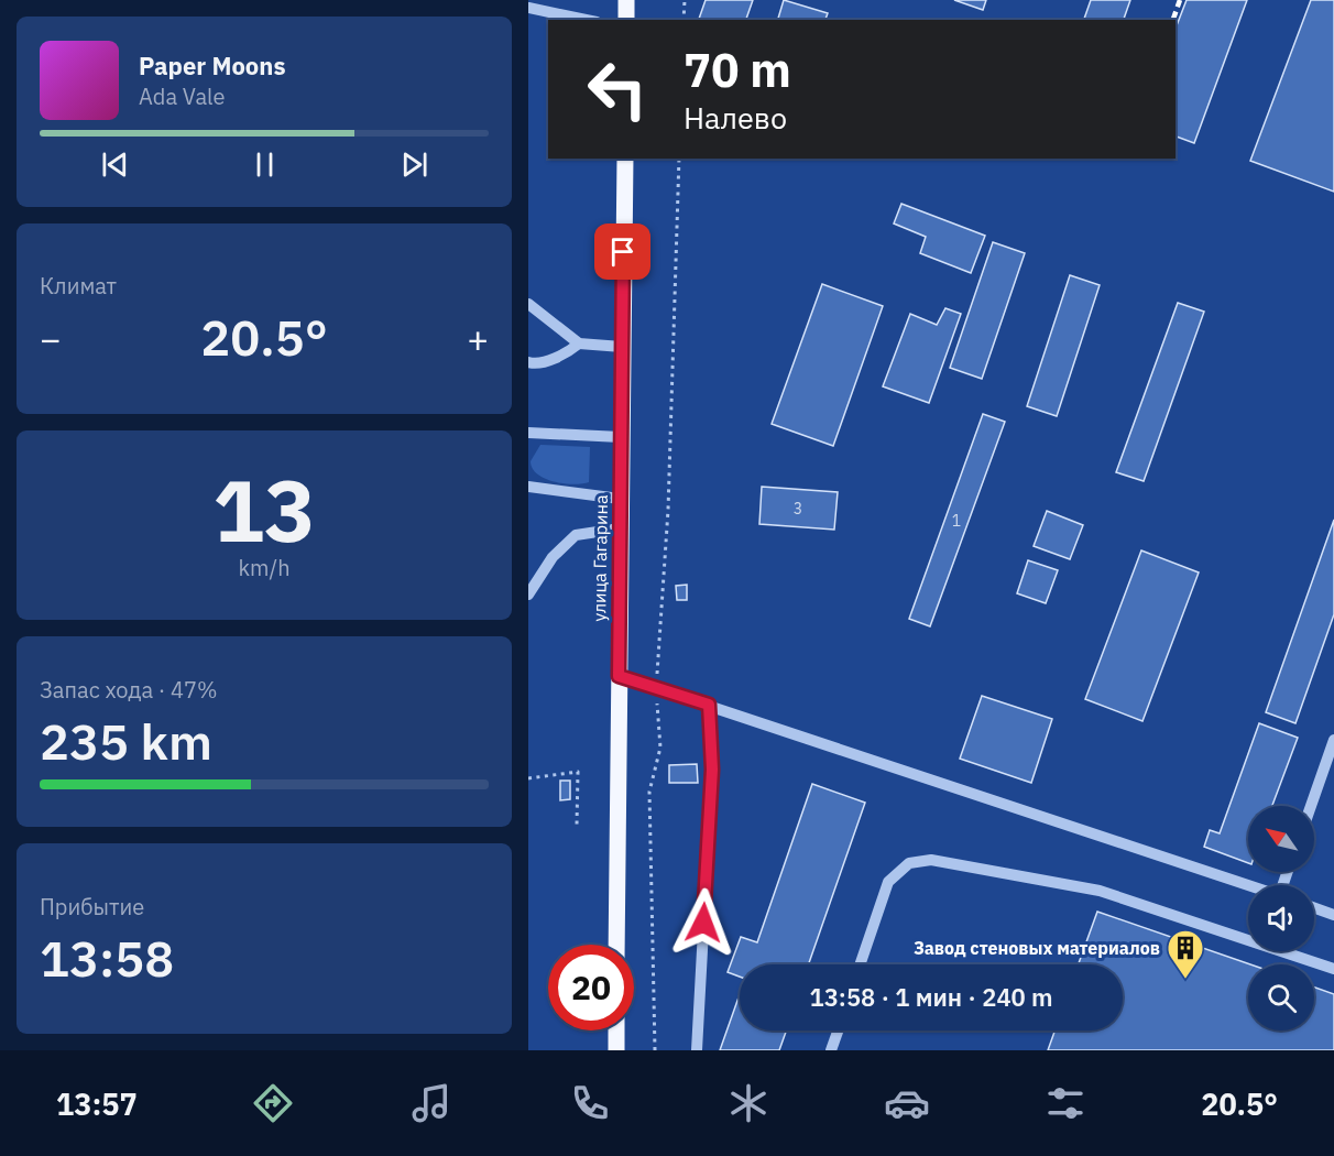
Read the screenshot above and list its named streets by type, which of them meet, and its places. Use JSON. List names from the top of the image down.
{
  "streets": {
    "main road": ["улица Гагарина"]
  },
  "places": {
    "building": ["Завод стеновых материалов"]
  },
  "house_numbers": ["3", "1"],
  "north": "top left",
  "page": {
    "turn": ["70 m", "Налево"],
    "song": ["Paper Moons", "Ada Vale"],
    "tile": [
      "Климат",
      ["13", "km/h"],
      ["Запас хода · 47%", "235 km"],
      ["Прибытие", "13:58"]
    ],
    "heat": ["−", "20.5°", "+"],
    "limit": "20",
    "trip": "13:58 · 1 мин · 240 m",
    "tabs": ["13:57", "20.5°"]
  }
}
